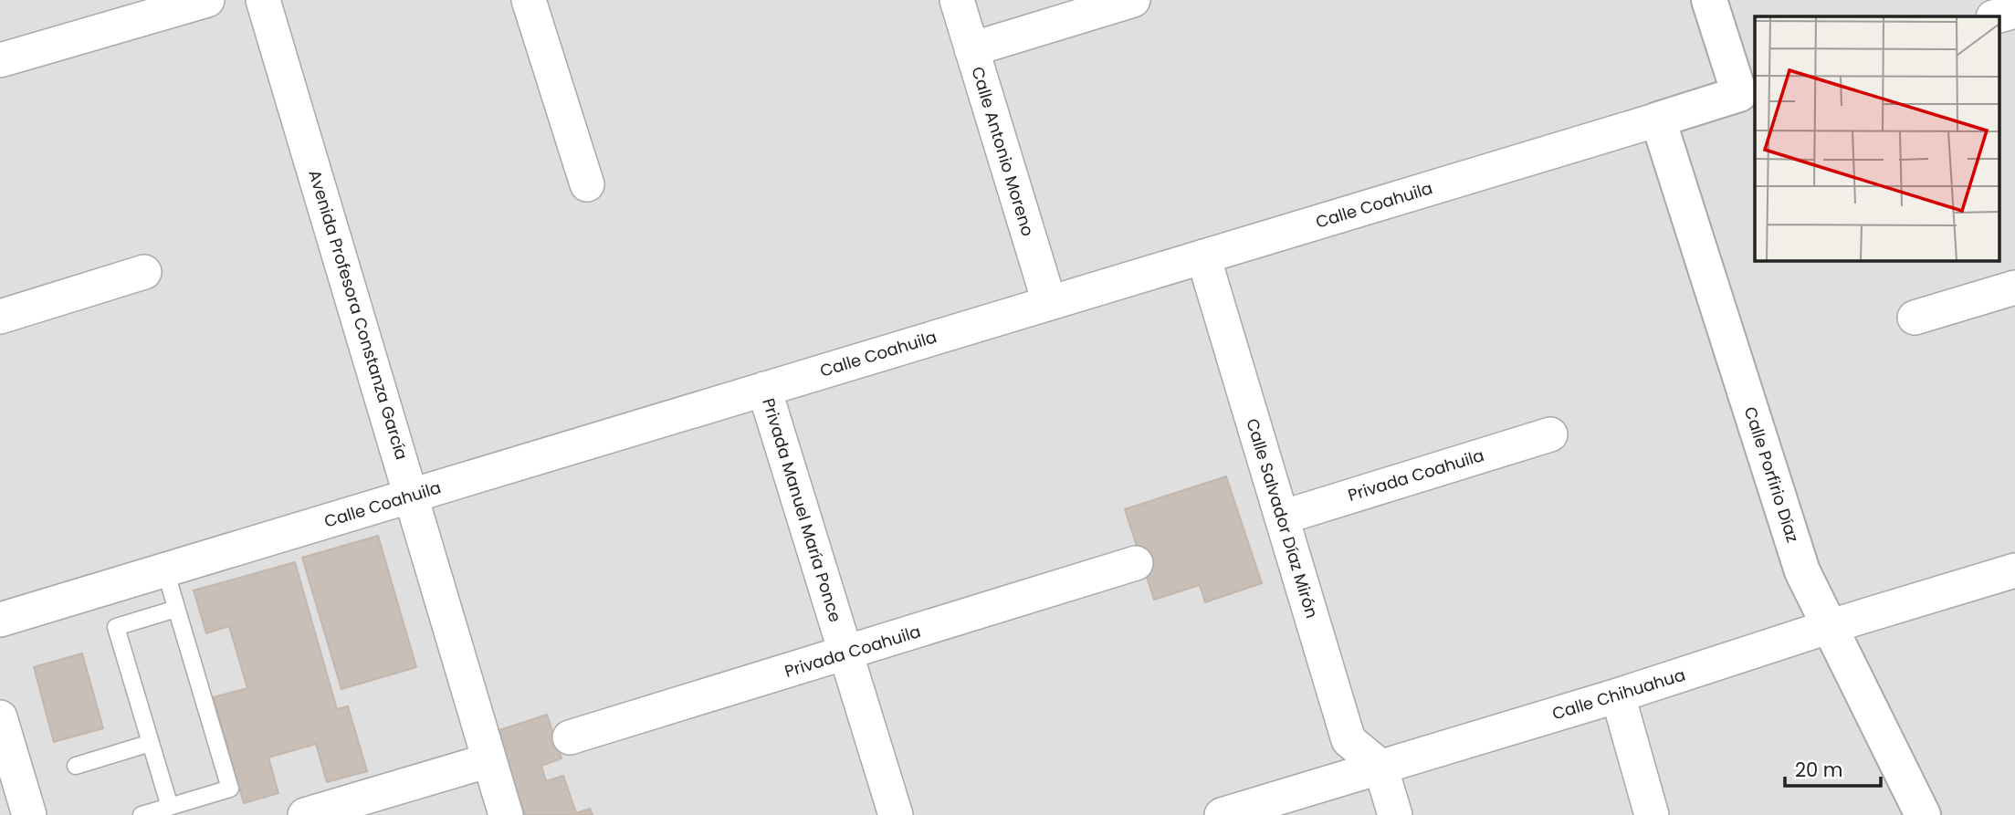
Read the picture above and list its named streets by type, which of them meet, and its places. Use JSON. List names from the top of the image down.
{
  "streets": {
    "street": [
      "Calle Antonio Moreno",
      "Calle Coahuila",
      "Avenida Profesora Constanza García",
      "Calle Porfirio Díaz",
      "Privada Coahuila",
      "Privada Manuel María Ponce",
      "Calle Salvador Díaz Mirón",
      "Calle Chihuahua"
    ]
  },
  "crossings": [
    ["Calle Antonio Moreno", "Calle Coahuila"],
    ["Calle Coahuila", "Avenida Profesora Constanza García"],
    ["Calle Coahuila", "Calle Porfirio Díaz"],
    ["Calle Coahuila", "Privada Manuel María Ponce"],
    ["Calle Coahuila", "Calle Salvador Díaz Mirón"],
    ["Calle Porfirio Díaz", "Calle Chihuahua"],
    ["Privada Coahuila", "Privada Manuel María Ponce"],
    ["Privada Coahuila", "Calle Salvador Díaz Mirón"],
    ["Calle Salvador Díaz Mirón", "Calle Chihuahua"]
  ],
  "scale_bar": "20 m"
}
